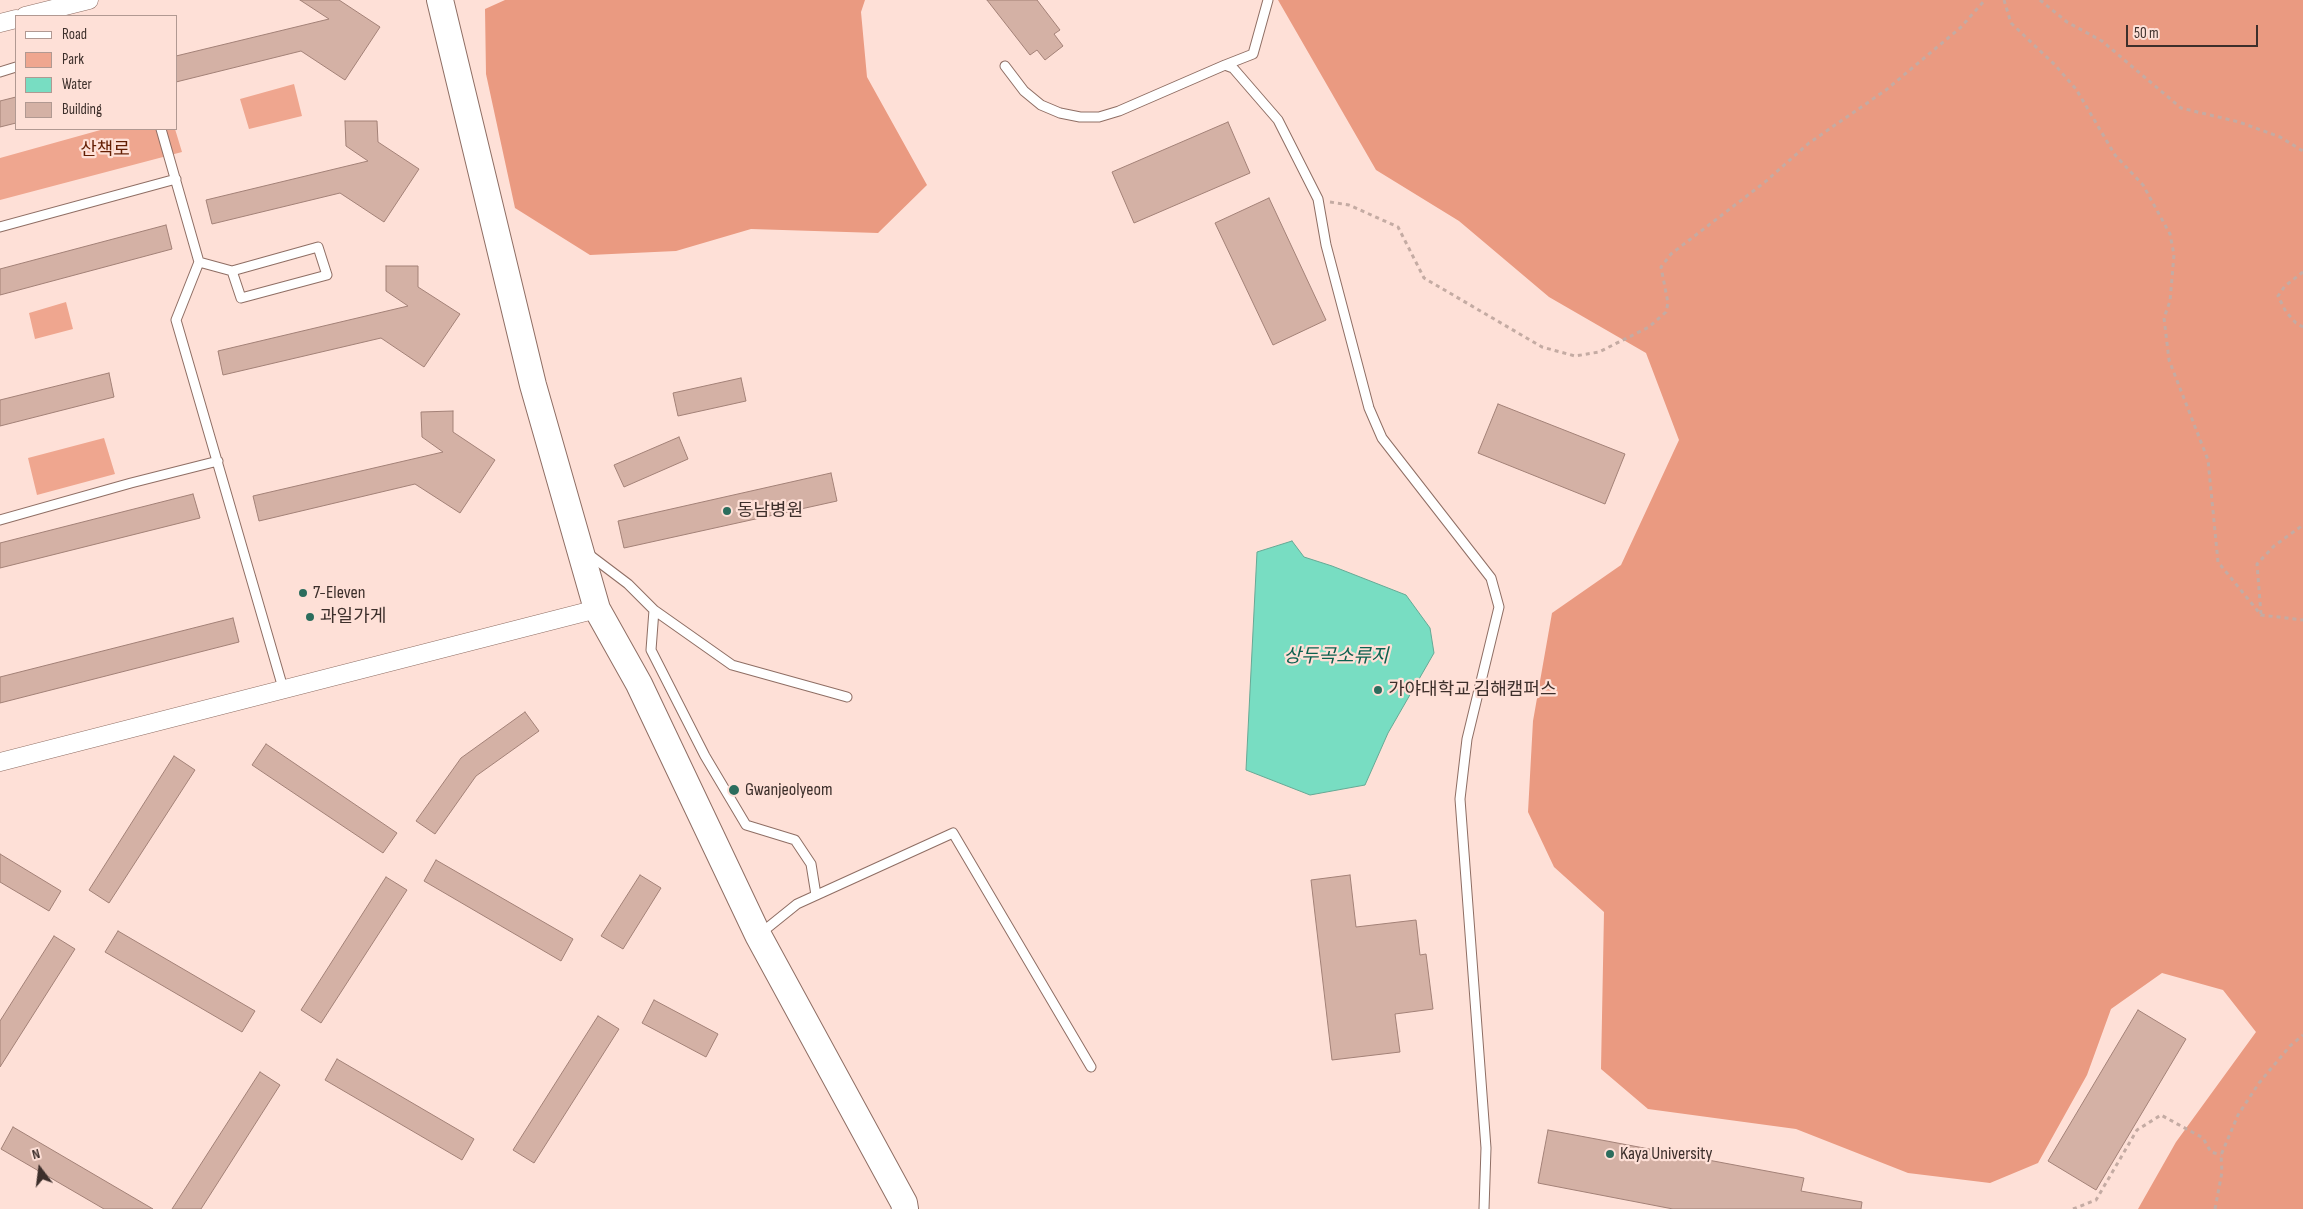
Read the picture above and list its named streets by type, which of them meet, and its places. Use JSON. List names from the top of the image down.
{
  "water": ["상두곡소류지"],
  "parks": ["산책로"],
  "places": [
    "동남병원",
    "7-Eleven",
    "과일가게",
    "가야대학교 김해캠퍼스",
    "Gwanjeolyeom",
    "Kaya University"
  ],
  "legend": [
    "Road",
    "Park",
    "Water",
    "Building"
  ],
  "scale_bar": "50 m",
  "north": "top"
}
